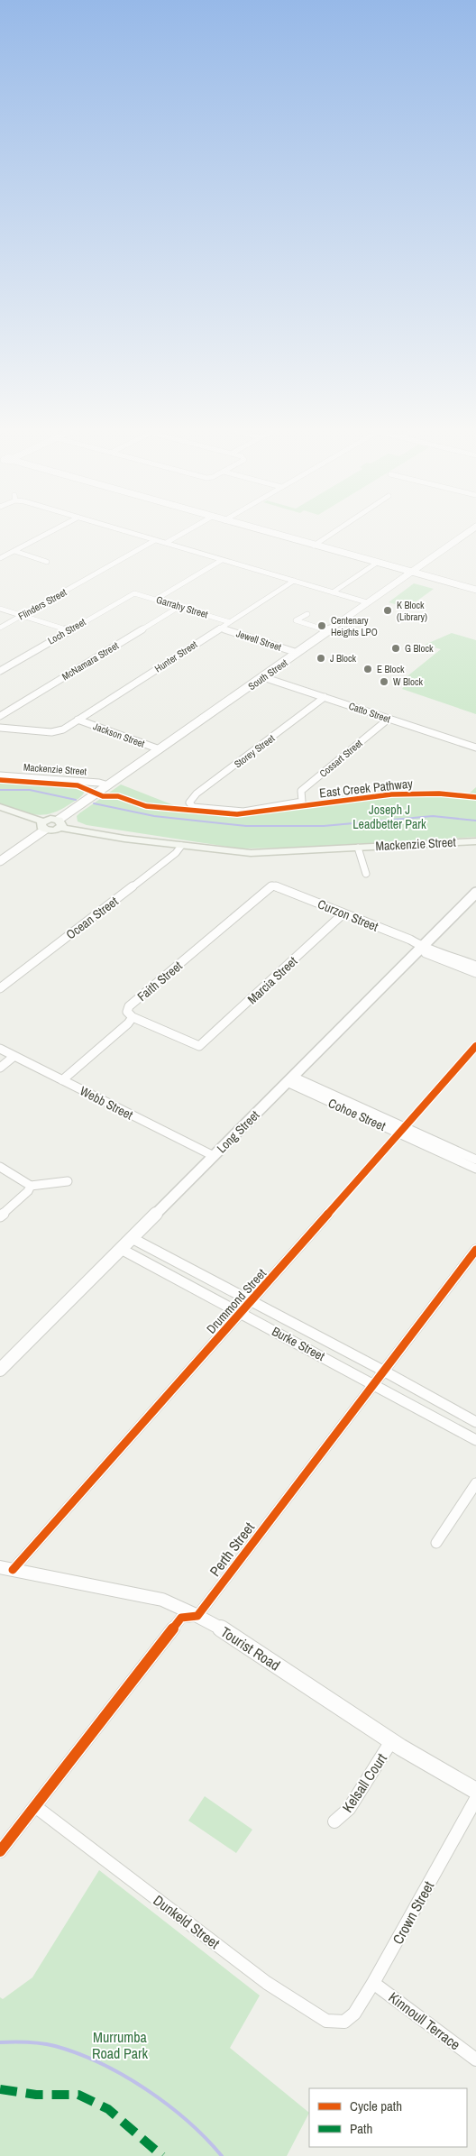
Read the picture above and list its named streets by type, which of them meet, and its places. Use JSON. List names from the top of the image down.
{
  "streets": {
    "main road": ["Mackenzie Street"],
    "street": [
      "Flinders Street",
      "Garrahy Street",
      "Loch Street",
      "Jewell Street",
      "Hunter Street",
      "McNamara Street",
      "South Street",
      "Catto Street",
      "Jackson Street",
      "Storey Street",
      "Cossart Street",
      "Curzon Street",
      "Ocean Street",
      "Marcia Street",
      "Faith Street",
      "Webb Street",
      "Cohoe Street",
      "Long Street",
      "Drummond Street",
      "Burke Street",
      "Perth Street",
      "Tourist Road",
      "Kelsall Court",
      "Crown Street",
      "Dunkeld Street",
      "Kinnoull Terrace"
    ],
    "cycle path": ["East Creek Pathway"]
  },
  "crossings": [
    ["Garrahy Street", "Loch Street"],
    ["Garrahy Street", "Hunter Street"],
    ["Garrahy Street", "McNamara Street"],
    ["Jewell Street", "Hunter Street"],
    ["Jewell Street", "South Street"],
    ["Hunter Street", "Jackson Street"],
    ["South Street", "Catto Street"],
    ["South Street", "Jackson Street"],
    ["South Street", "Mackenzie Street"],
    ["Catto Street", "Storey Street"],
    ["Catto Street", "Cossart Street"],
    ["Storey Street", "Cossart Street"],
    ["Mackenzie Street", "Ocean Street"],
    ["Curzon Street", "Marcia Street"],
    ["Curzon Street", "Faith Street"],
    ["Curzon Street", "Long Street"],
    ["Marcia Street", "Faith Street"],
    ["Faith Street", "Webb Street"],
    ["Webb Street", "Long Street"],
    ["Cohoe Street", "Long Street"],
    ["Cohoe Street", "Drummond Street"],
    ["Long Street", "Burke Street"],
    ["Drummond Street", "Burke Street"],
    ["Drummond Street", "Tourist Road"],
    ["Burke Street", "Perth Street"],
    ["Perth Street", "Tourist Road"],
    ["Tourist Road", "Kelsall Court"],
    ["Crown Street", "Dunkeld Street"],
    ["Crown Street", "Kinnoull Terrace"]
  ],
  "parks": ["Joseph J Leadbetter Park", "Murrumba Road Park"],
  "places": [
    "K Block (Library)",
    "Centenary Heights LPO",
    "G Block",
    "J Block",
    "E Block",
    "W Block"
  ],
  "legend": ["Cycle path", "Path"]
}
